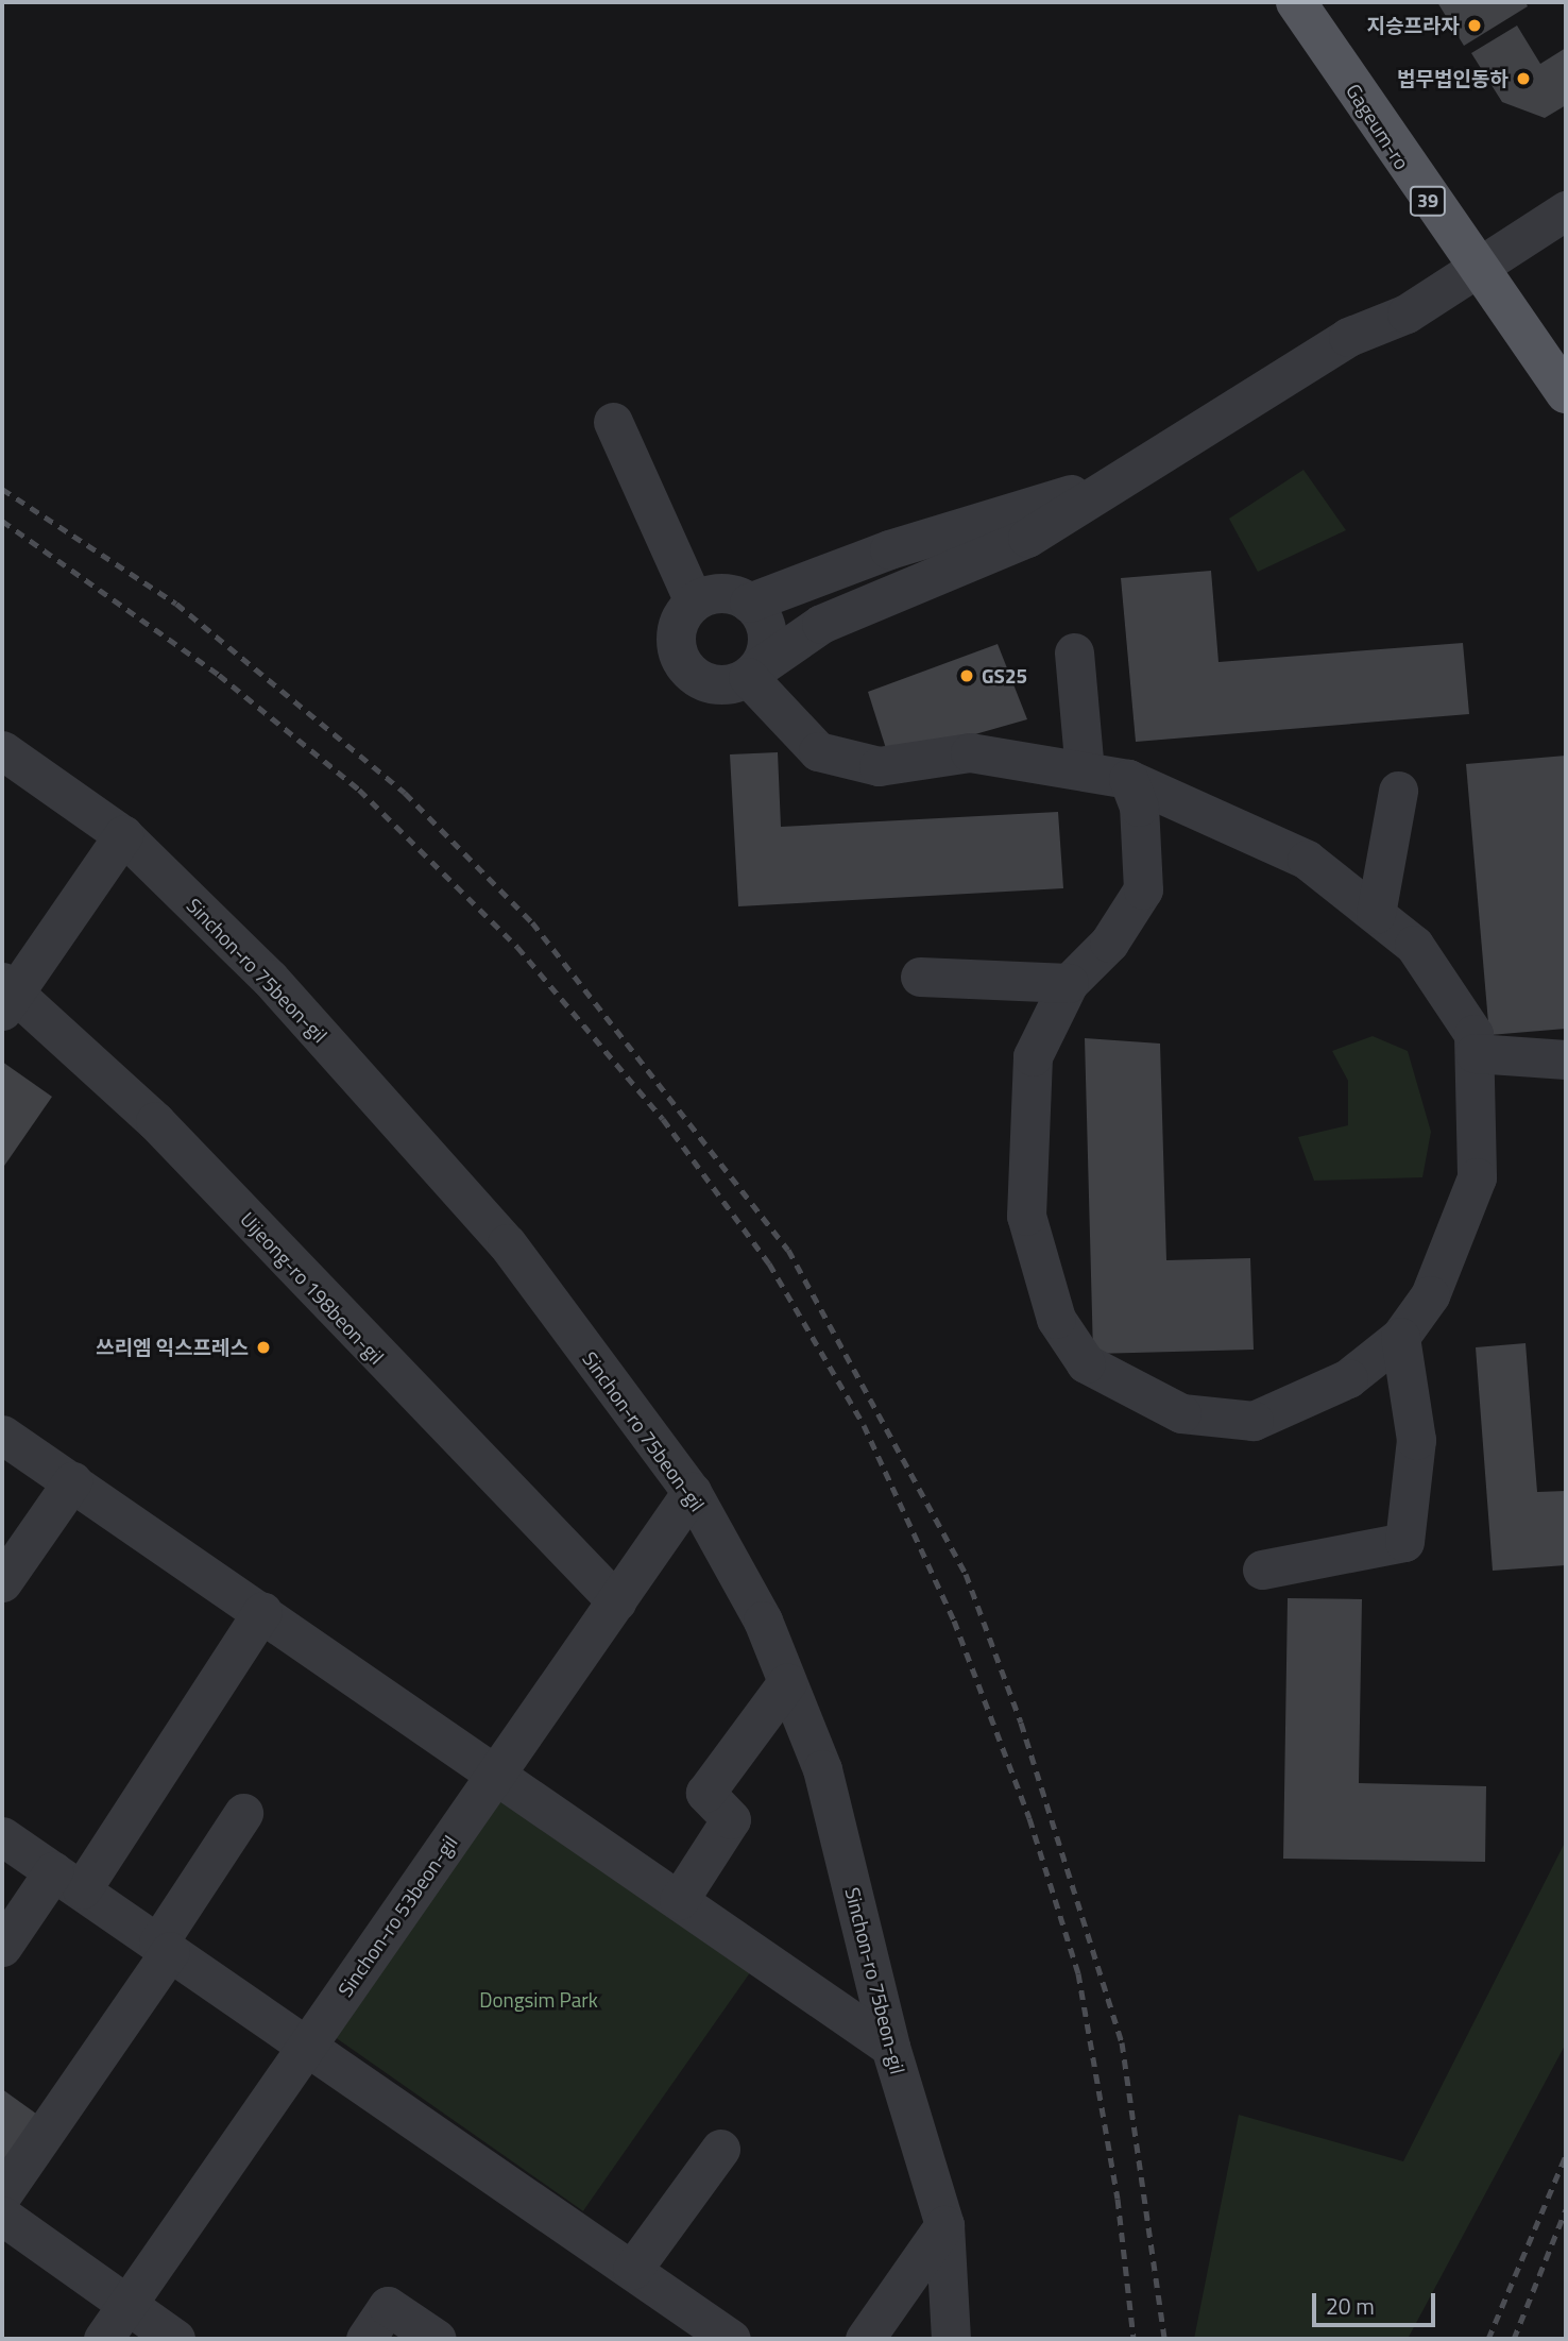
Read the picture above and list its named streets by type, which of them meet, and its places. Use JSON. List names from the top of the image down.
{
  "streets": {
    "main road": ["Gageum-ro", "39"],
    "street": ["Sinchon-ro 75beon-gil", "Uijeong-ro 198beon-gil", "Sinchon-ro 53beon-gil"]
  },
  "crossings": [
    ["Sinchon-ro 75beon-gil", "Sinchon-ro 53beon-gil"],
    ["Uijeong-ro 198beon-gil", "Sinchon-ro 53beon-gil"]
  ],
  "parks": ["Dongsim Park"],
  "places": [
    "지승프라자",
    "법무법인동하",
    "GS25",
    "쓰리엠 익스프레스"
  ],
  "scale_bar": "20 m"
}
